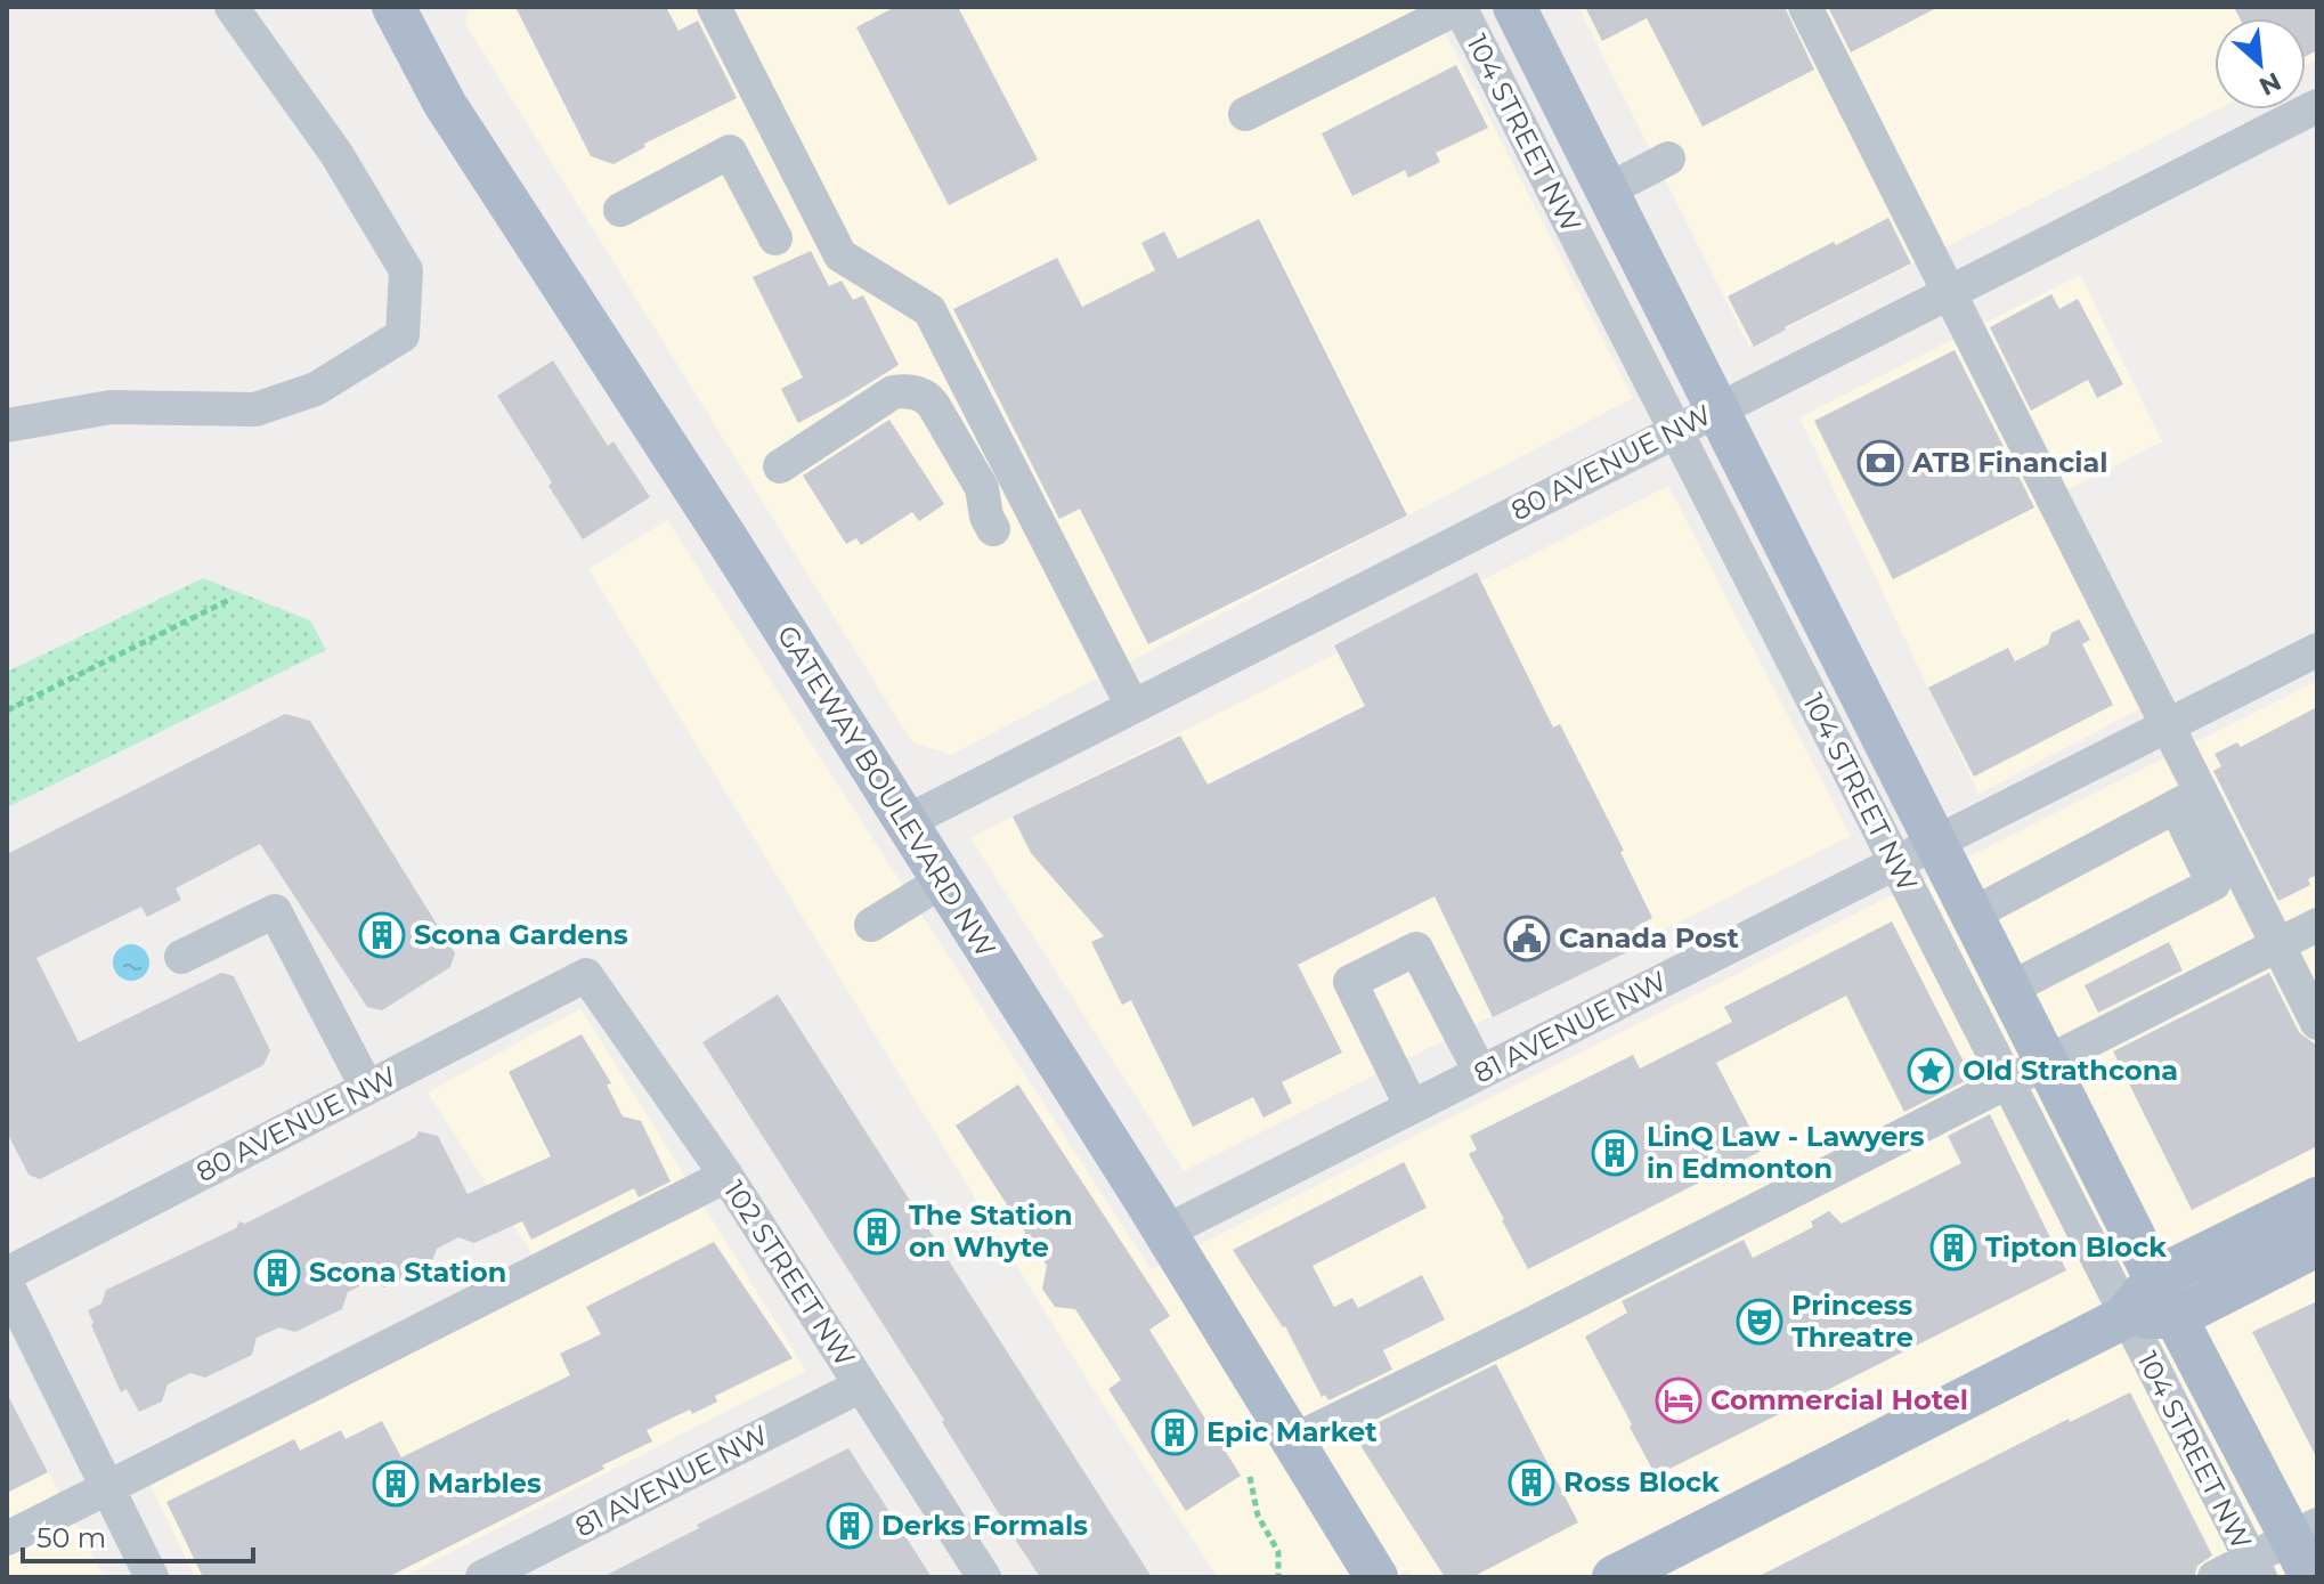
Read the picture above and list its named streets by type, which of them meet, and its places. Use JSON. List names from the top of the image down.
{
  "streets": {
    "main road": ["104 STREET NW", "GATEWAY BOULEVARD NW"],
    "street": ["80 AVENUE NW", "81 AVENUE NW", "102 STREET NW"]
  },
  "crossings": [
    ["104 STREET NW", "80 AVENUE NW"],
    ["104 STREET NW", "81 AVENUE NW"],
    ["80 AVENUE NW", "GATEWAY BOULEVARD NW"],
    ["80 AVENUE NW", "102 STREET NW"],
    ["GATEWAY BOULEVARD NW", "81 AVENUE NW"],
    ["81 AVENUE NW", "102 STREET NW"]
  ],
  "places": {
    "bank": ["ATB Financial"],
    "building": [
      "Scona Gardens",
      "LinQ Law - Lawyers in Edmonton",
      "The Station on Whyte",
      "Tipton Block",
      "Scona Station",
      "Epic Market",
      "Ross Block",
      "Marbles",
      "Derks Formals"
    ],
    "public building": ["Canada Post"],
    "place": ["Old Strathcona"],
    "theatre": ["Princess Threatre"],
    "hotel": ["Commercial Hotel"]
  },
  "scale_bar": "50 m",
  "north": "bottom right"
}
